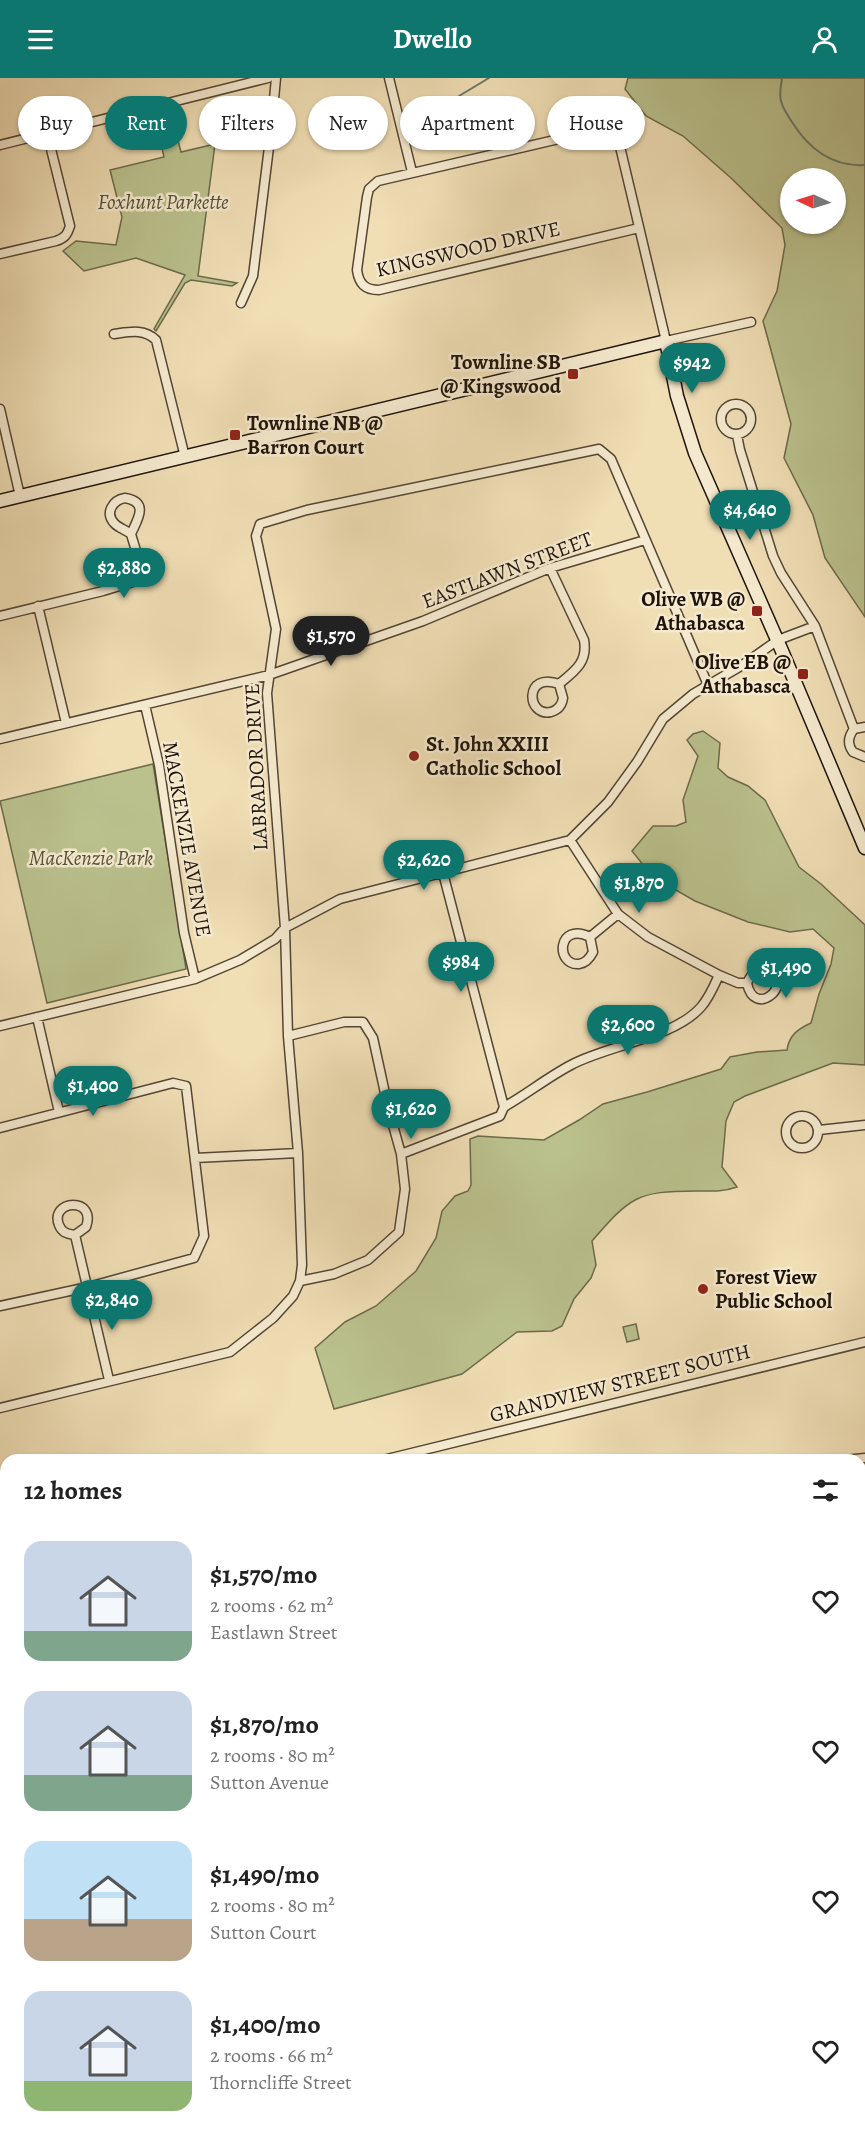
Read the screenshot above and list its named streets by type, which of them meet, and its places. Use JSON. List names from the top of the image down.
{
  "streets": {
    "street": [
      "KINGSWOOD DRIVE",
      "EASTLAWN STREET",
      "LABRADOR DRIVE",
      "MACKENZIE AVENUE",
      "GRANDVIEW STREET SOUTH"
    ]
  },
  "crossings": [
    ["EASTLAWN STREET", "LABRADOR DRIVE"],
    ["EASTLAWN STREET", "MACKENZIE AVENUE"]
  ],
  "parks": ["Foxhunt Parkette", "MacKenzie Park"],
  "places": {
    "transit": [
      "Townline SB @ Kingswood",
      "Townline NB @ Barron Court",
      "Olive WB @ Athabasca",
      "Olive EB @ Athabasca"
    ],
    "other": ["St. John XXIII Catholic School", "Forest View Public School"]
  },
  "north": "left",
  "page": {
    "header": "Dwello",
    "chip": [
      "Buy",
      "Rent",
      "Filters",
      "New",
      "Apartment",
      "House"
    ],
    "price": [
      "$942",
      "$4,640",
      "$2,880",
      "$1,570",
      "$2,620",
      "$1,870",
      "$984",
      "$1,490",
      "$2,600",
      "$1,400",
      "$1,620",
      "$2,840"
    ],
    "heading": "12 homes",
    "list": [
      {
        "name": "$1,570/mo",
        "note": "2 rooms · 62 m² · Eastlawn Street"
      },
      {
        "name": "$1,870/mo",
        "note": "2 rooms · 80 m² · Sutton Avenue"
      },
      {
        "name": "$1,490/mo",
        "note": "2 rooms · 80 m² · Sutton Court"
      },
      {
        "name": "$1,400/mo",
        "note": "2 rooms · 66 m² · Thorncliffe Street"
      }
    ]
  }
}
